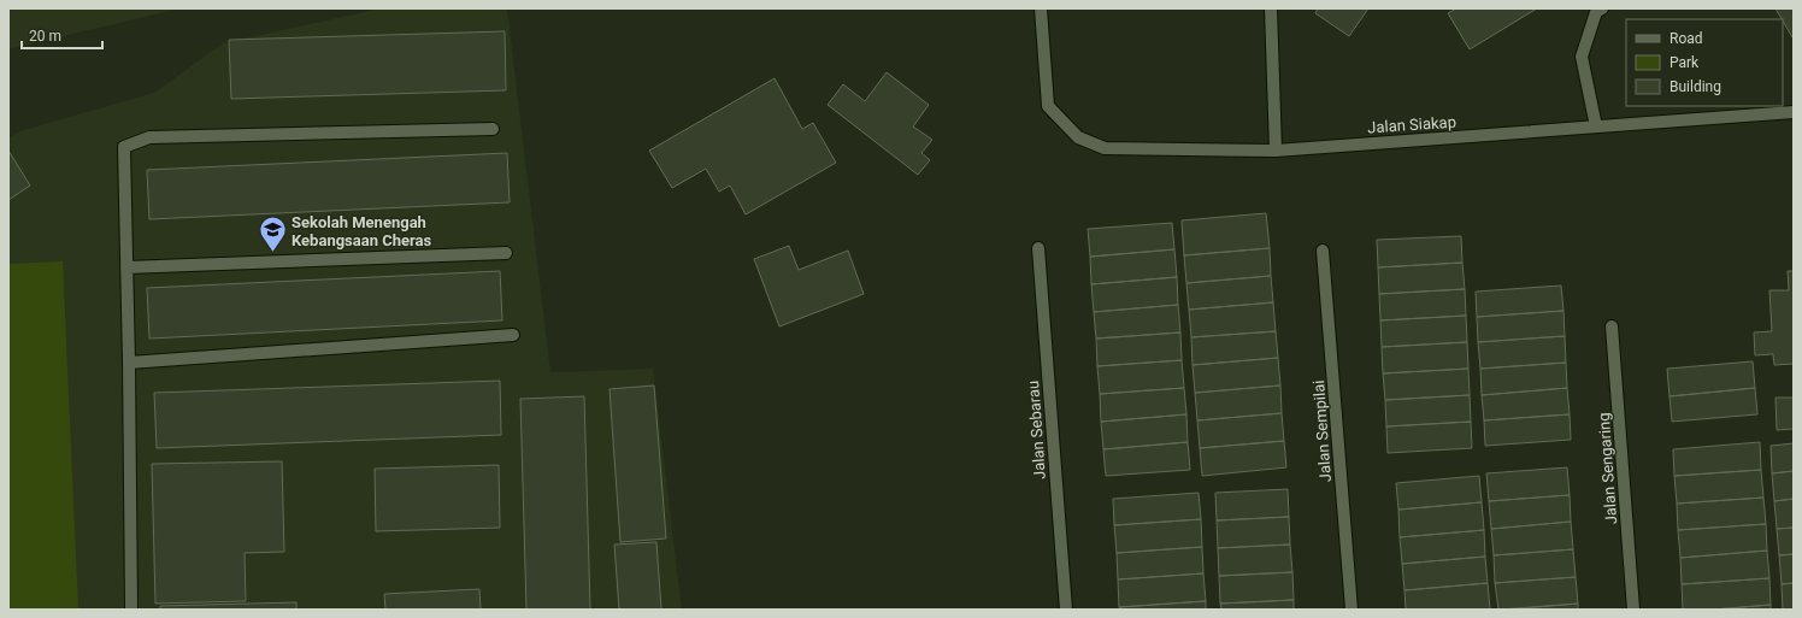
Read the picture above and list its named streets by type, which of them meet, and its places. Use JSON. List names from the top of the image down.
{
  "streets": {
    "street": [
      "Jalan Siakap",
      "Jalan Sebarau",
      "Jalan Sempilai",
      "Jalan Sengaring"
    ]
  },
  "places": {
    "school or university": ["Sekolah Menengah Kebangsaan Cheras"]
  },
  "legend": ["Road", "Park", "Building"],
  "scale_bar": "20 m"
}
